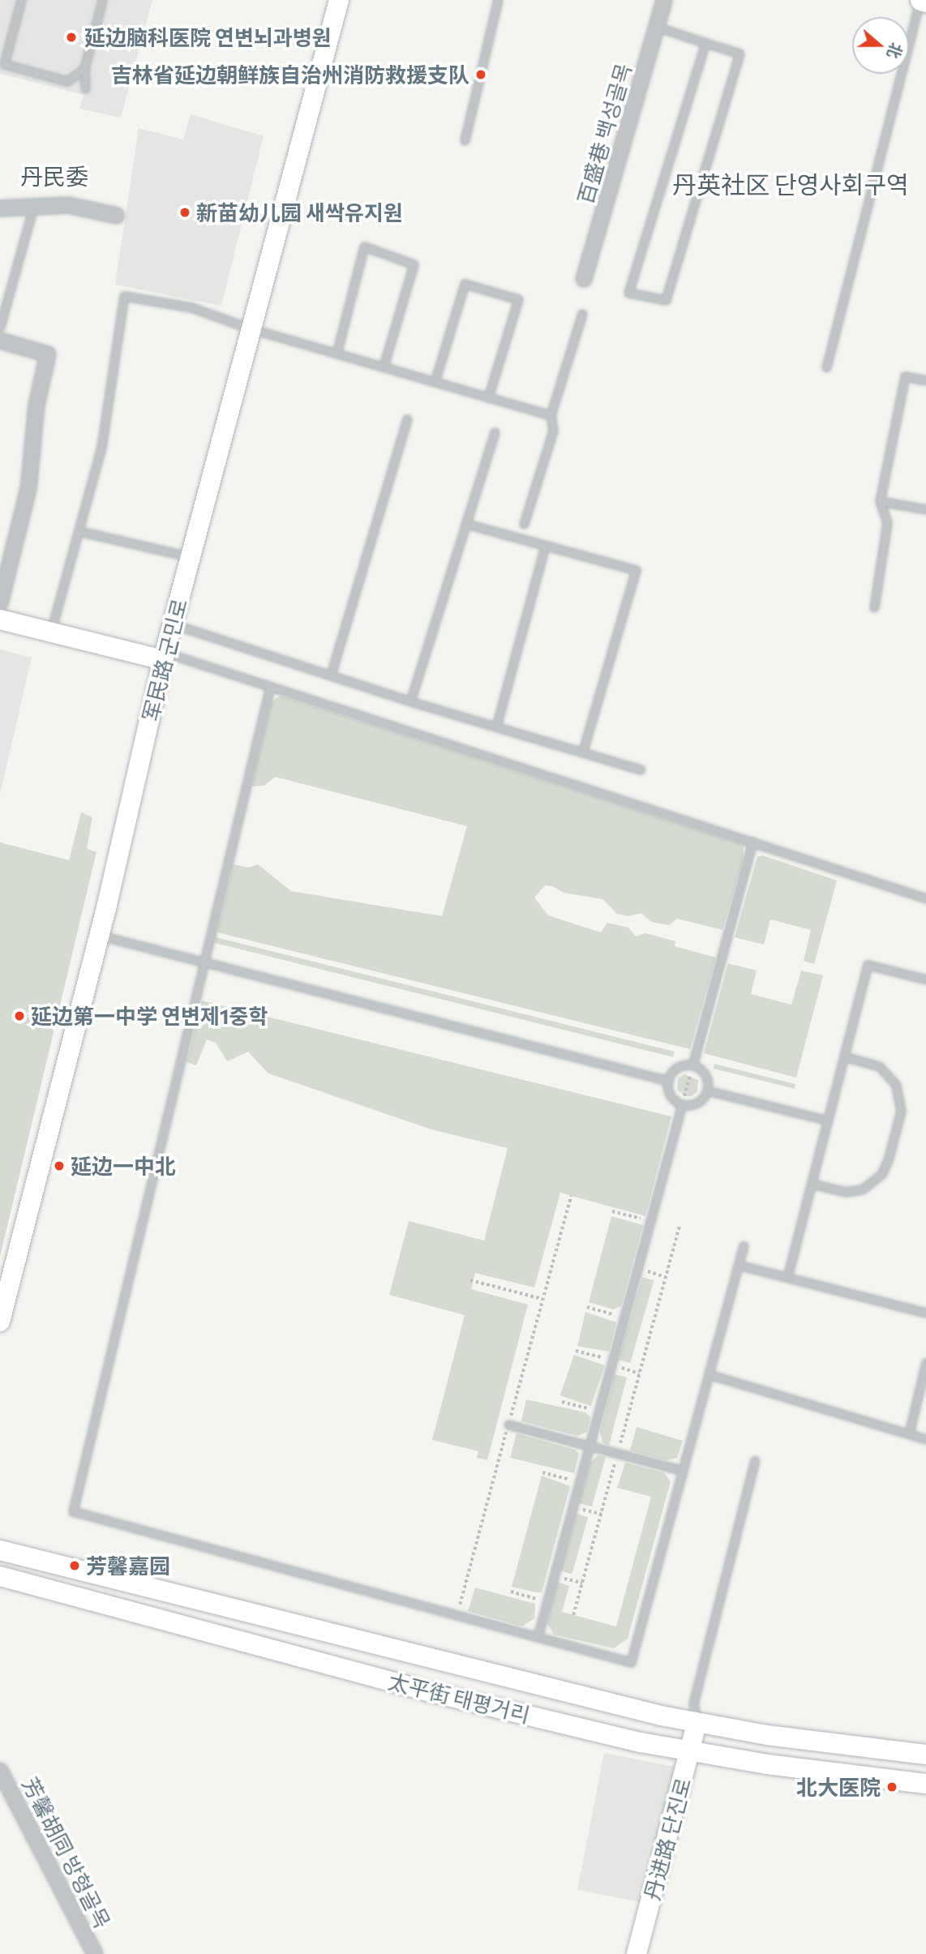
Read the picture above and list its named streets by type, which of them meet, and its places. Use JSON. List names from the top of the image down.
{
  "streets": {
    "main road": ["军民路 군민로", "太平街 태평거리", "丹进路 단진로"],
    "street": ["百盛巷 백성골목", "芳馨胡同 방형골목"]
  },
  "crossings": [
    ["太平街 태평거리", "丹进路 단진로"]
  ],
  "districts": ["丹民委", "丹英社区 단영사회구역"],
  "places": [
    "延边脑科医院 연변뇌과병원",
    "吉林省延边朝鲜族自治州消防救援支队",
    "新苗幼儿园 새싹유지원",
    "延边第一中学 연변제1중학",
    "延边一中北",
    "芳馨嘉园",
    "北大医院"
  ],
  "north": "right"
}
